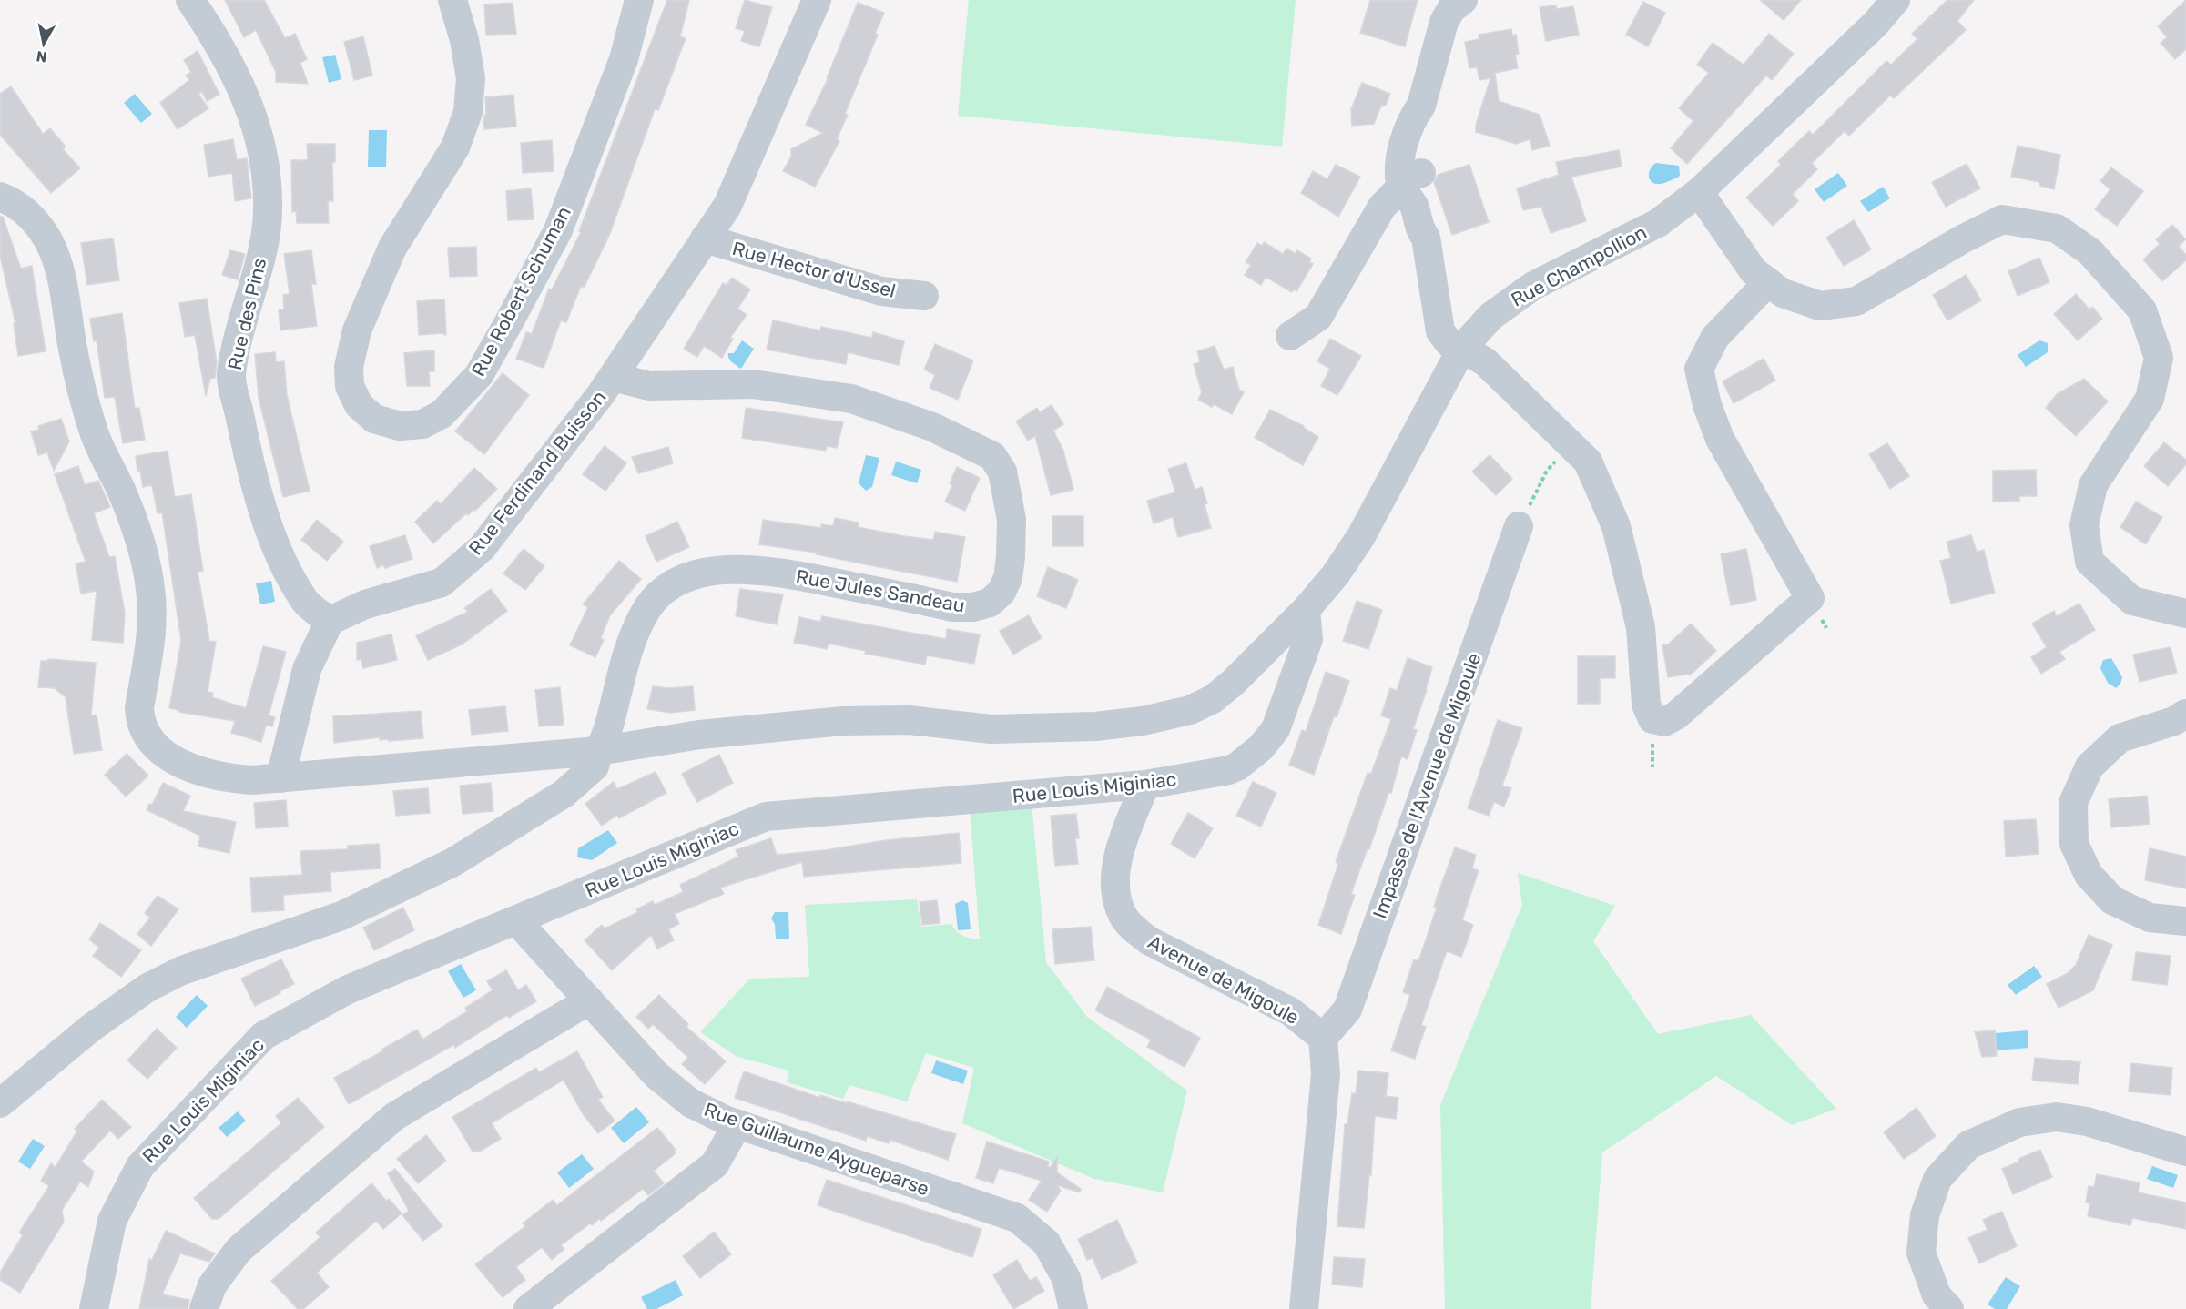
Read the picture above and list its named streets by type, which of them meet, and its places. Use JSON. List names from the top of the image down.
{
  "streets": {
    "street": [
      "Rue Champollion",
      "Rue Hector d'Ussel",
      "Rue Robert Schuman",
      "Rue des Pins",
      "Rue Ferdinand Buisson",
      "Rue Jules Sandeau",
      "Impasse de l'Avenue de Migoule",
      "Rue Louis Miginiac",
      "Avenue de Migoule",
      "Rue Guillaume Aygueparse"
    ]
  },
  "crossings": [
    ["Rue Champollion", "Rue Jules Sandeau"],
    ["Rue Champollion", "Rue Louis Miginiac"],
    ["Rue Hector d'Ussel", "Rue Ferdinand Buisson"],
    ["Rue des Pins", "Rue Ferdinand Buisson"],
    ["Rue Ferdinand Buisson", "Rue Jules Sandeau"],
    ["Impasse de l'Avenue de Migoule", "Avenue de Migoule"],
    ["Rue Louis Miginiac", "Avenue de Migoule"],
    ["Rue Louis Miginiac", "Rue Guillaume Aygueparse"]
  ],
  "north": "bottom"
}
